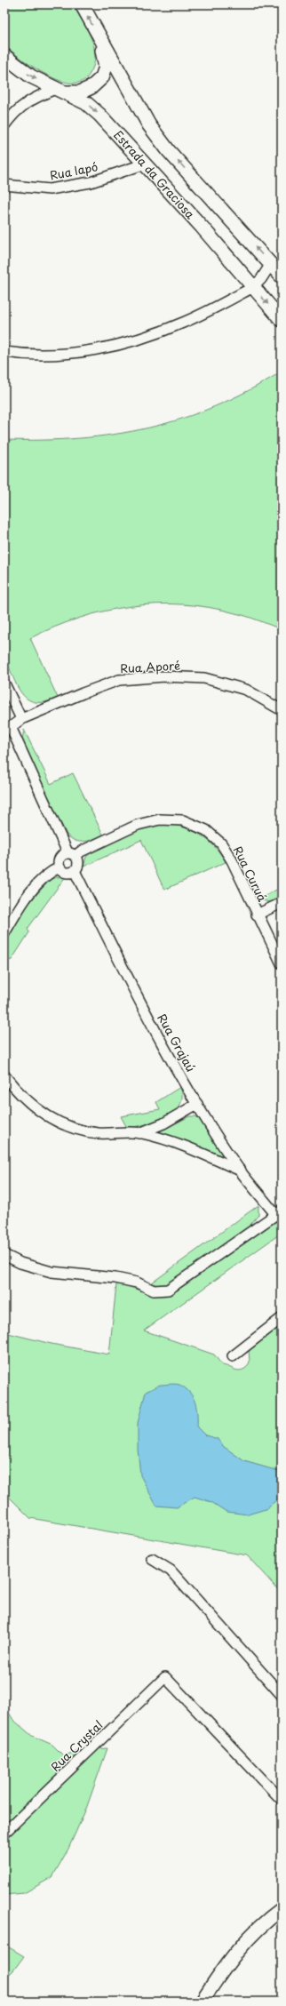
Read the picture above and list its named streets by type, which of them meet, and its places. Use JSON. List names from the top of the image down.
{
  "streets": {
    "main road": ["Estrada da Graciosa"],
    "street": [
      "Rua Iapó",
      "Rua Aporé",
      "Rua Curuá",
      "Rua Grajaú",
      "Rua Crystal"
    ]
  },
  "crossings": [
    ["Rua Iapó", "Estrada da Graciosa"],
    ["Rua Curuá", "Rua Grajaú"]
  ]
}
